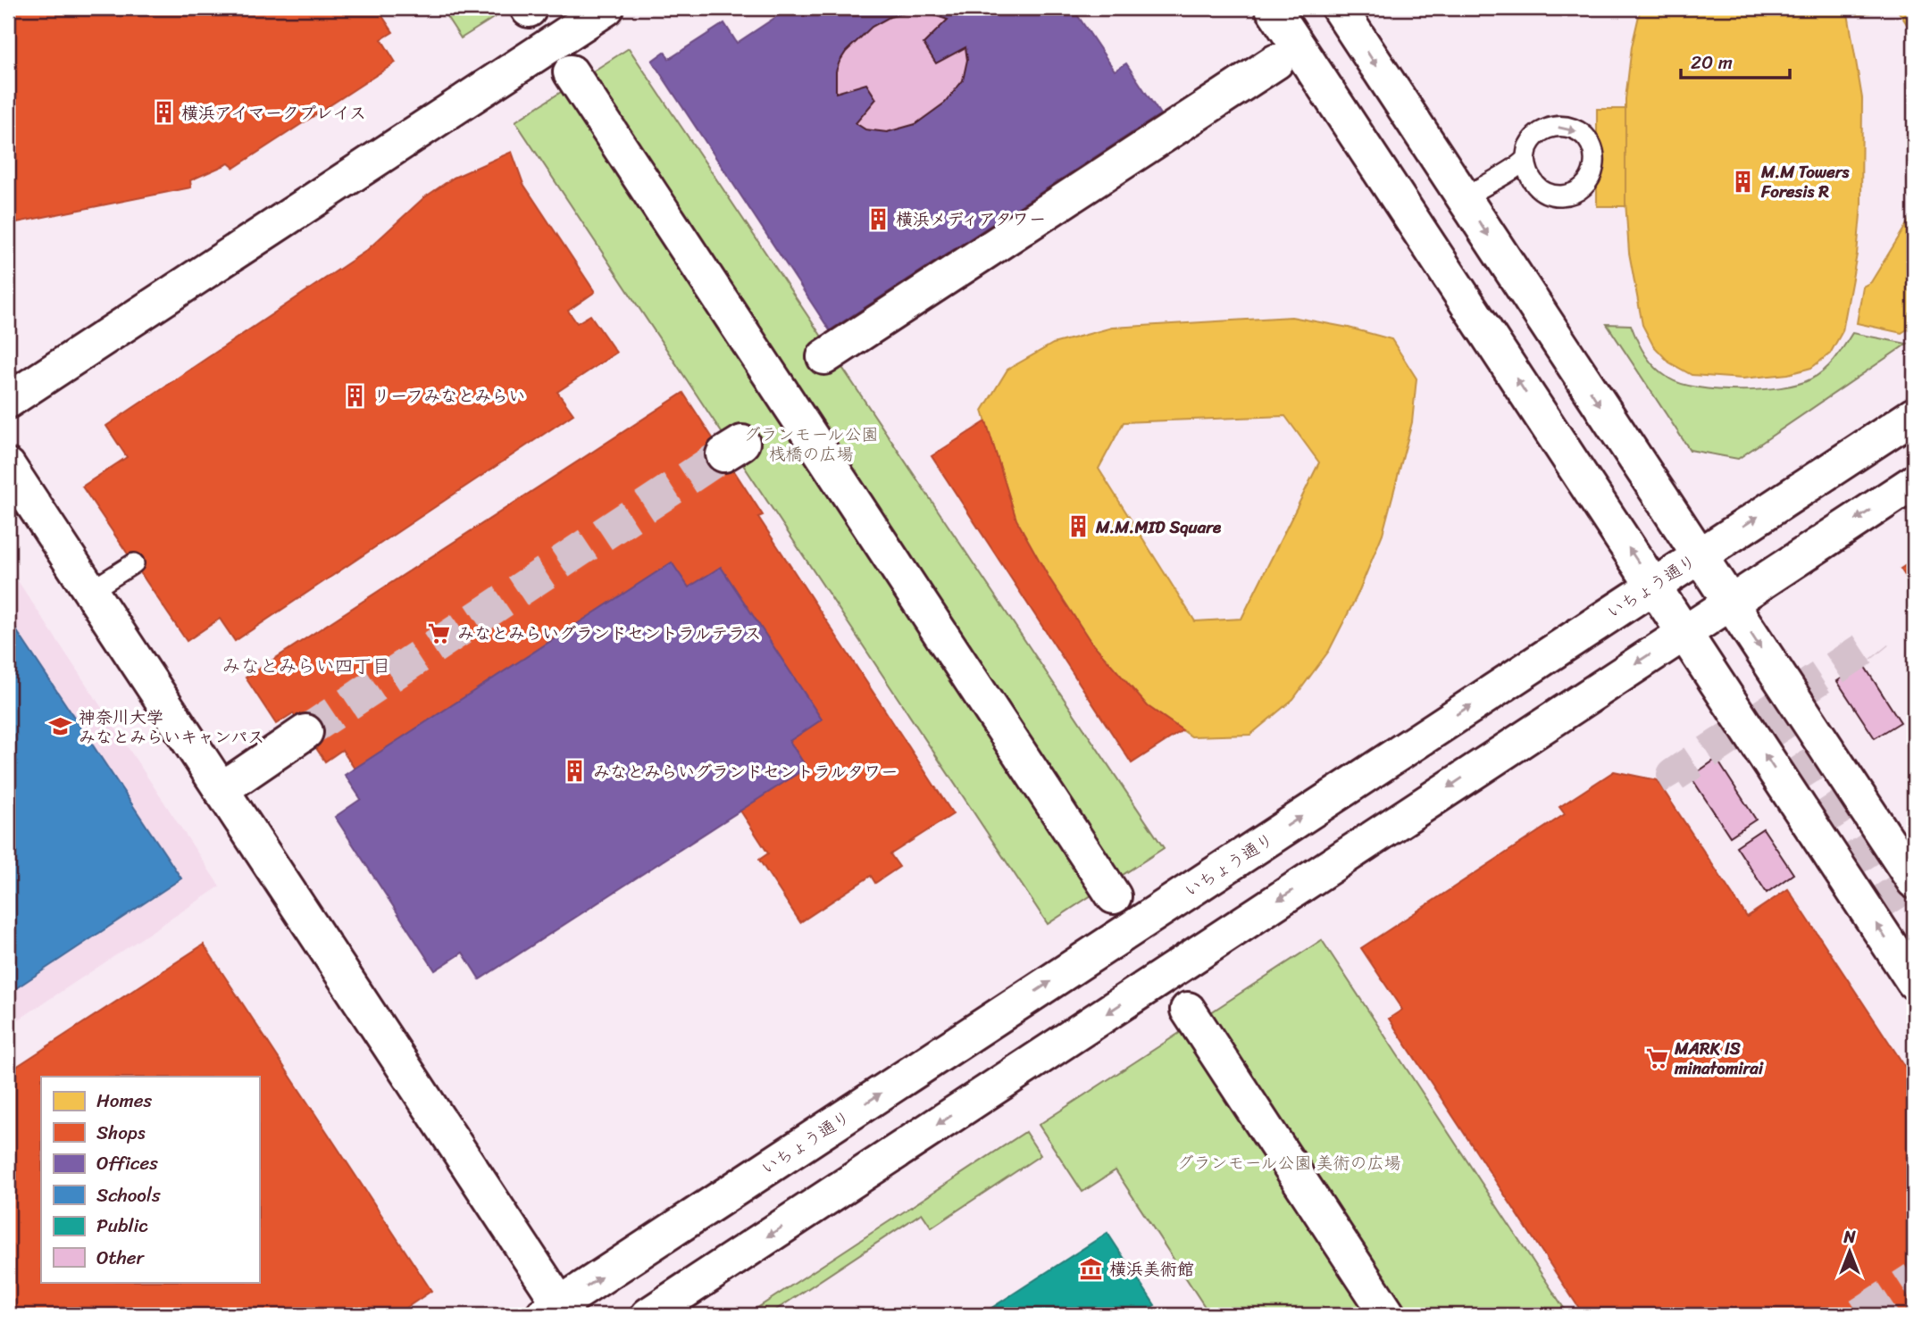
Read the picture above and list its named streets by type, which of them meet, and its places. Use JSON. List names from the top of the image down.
{
  "streets": {
    "street": ["いちょう通り"]
  },
  "districts": ["みなとみらい四丁目"],
  "parks": ["グランモール公園 桟橋の広場", "グランモール公園 美術の広場"],
  "places": {
    "building": [
      "横浜アイマークプレイス",
      "M.M Towers Foresis R",
      "横浜メディアタワー",
      "リーフみなとみらい",
      "M.M.MID Square",
      "みなとみらいグランドセントラルタワー"
    ],
    "supermarket": ["みなとみらいグランドセントラルテラス", "MARK IS minatomirai"],
    "school or university": ["神奈川大学 みなとみらいキャンパス"],
    "museum": ["横浜美術館"]
  },
  "legend": [
    "Homes",
    "Shops",
    "Offices",
    "Schools",
    "Public",
    "Other"
  ],
  "scale_bar": "20 m",
  "north": "top"
}
